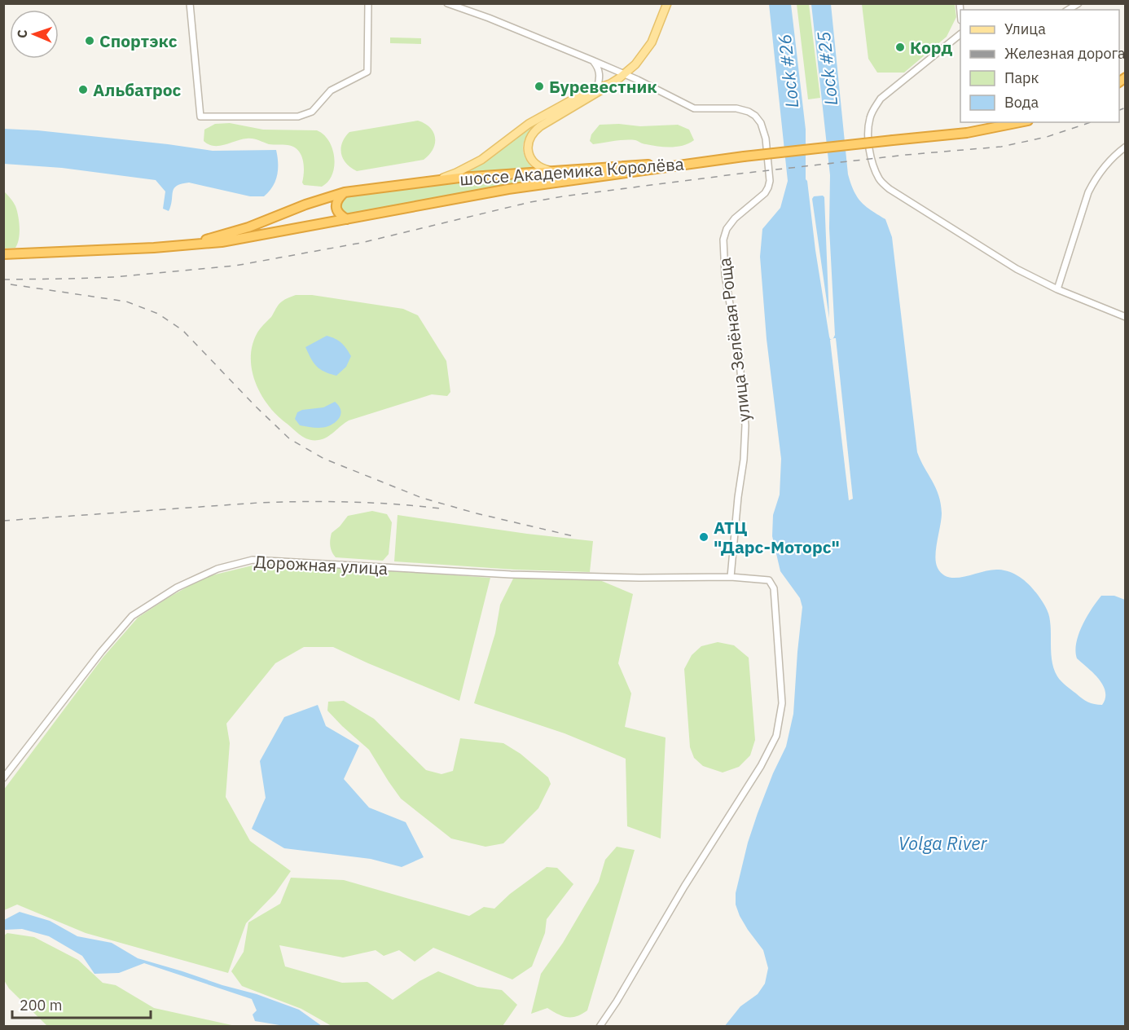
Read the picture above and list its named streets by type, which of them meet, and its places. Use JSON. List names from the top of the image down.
{
  "streets": {
    "highway": ["шоссе Академика Королёва"],
    "street": ["улица Зелёная Роща", "Дорожная улица"]
  },
  "crossings": [
    ["улица Зелёная Роща", "Дорожная улица"]
  ],
  "water": ["Lock #25", "Lock #26", "Volga River"],
  "places": [
    "Спортэкс",
    "Корд",
    "Буревестник",
    "Альбатрос",
    "АТЦ \"Дарс-Моторс\""
  ],
  "legend": [
    "Улица",
    "Железная дорога",
    "Парк",
    "Вода"
  ],
  "scale_bar": "200 m",
  "north": "left"
}
